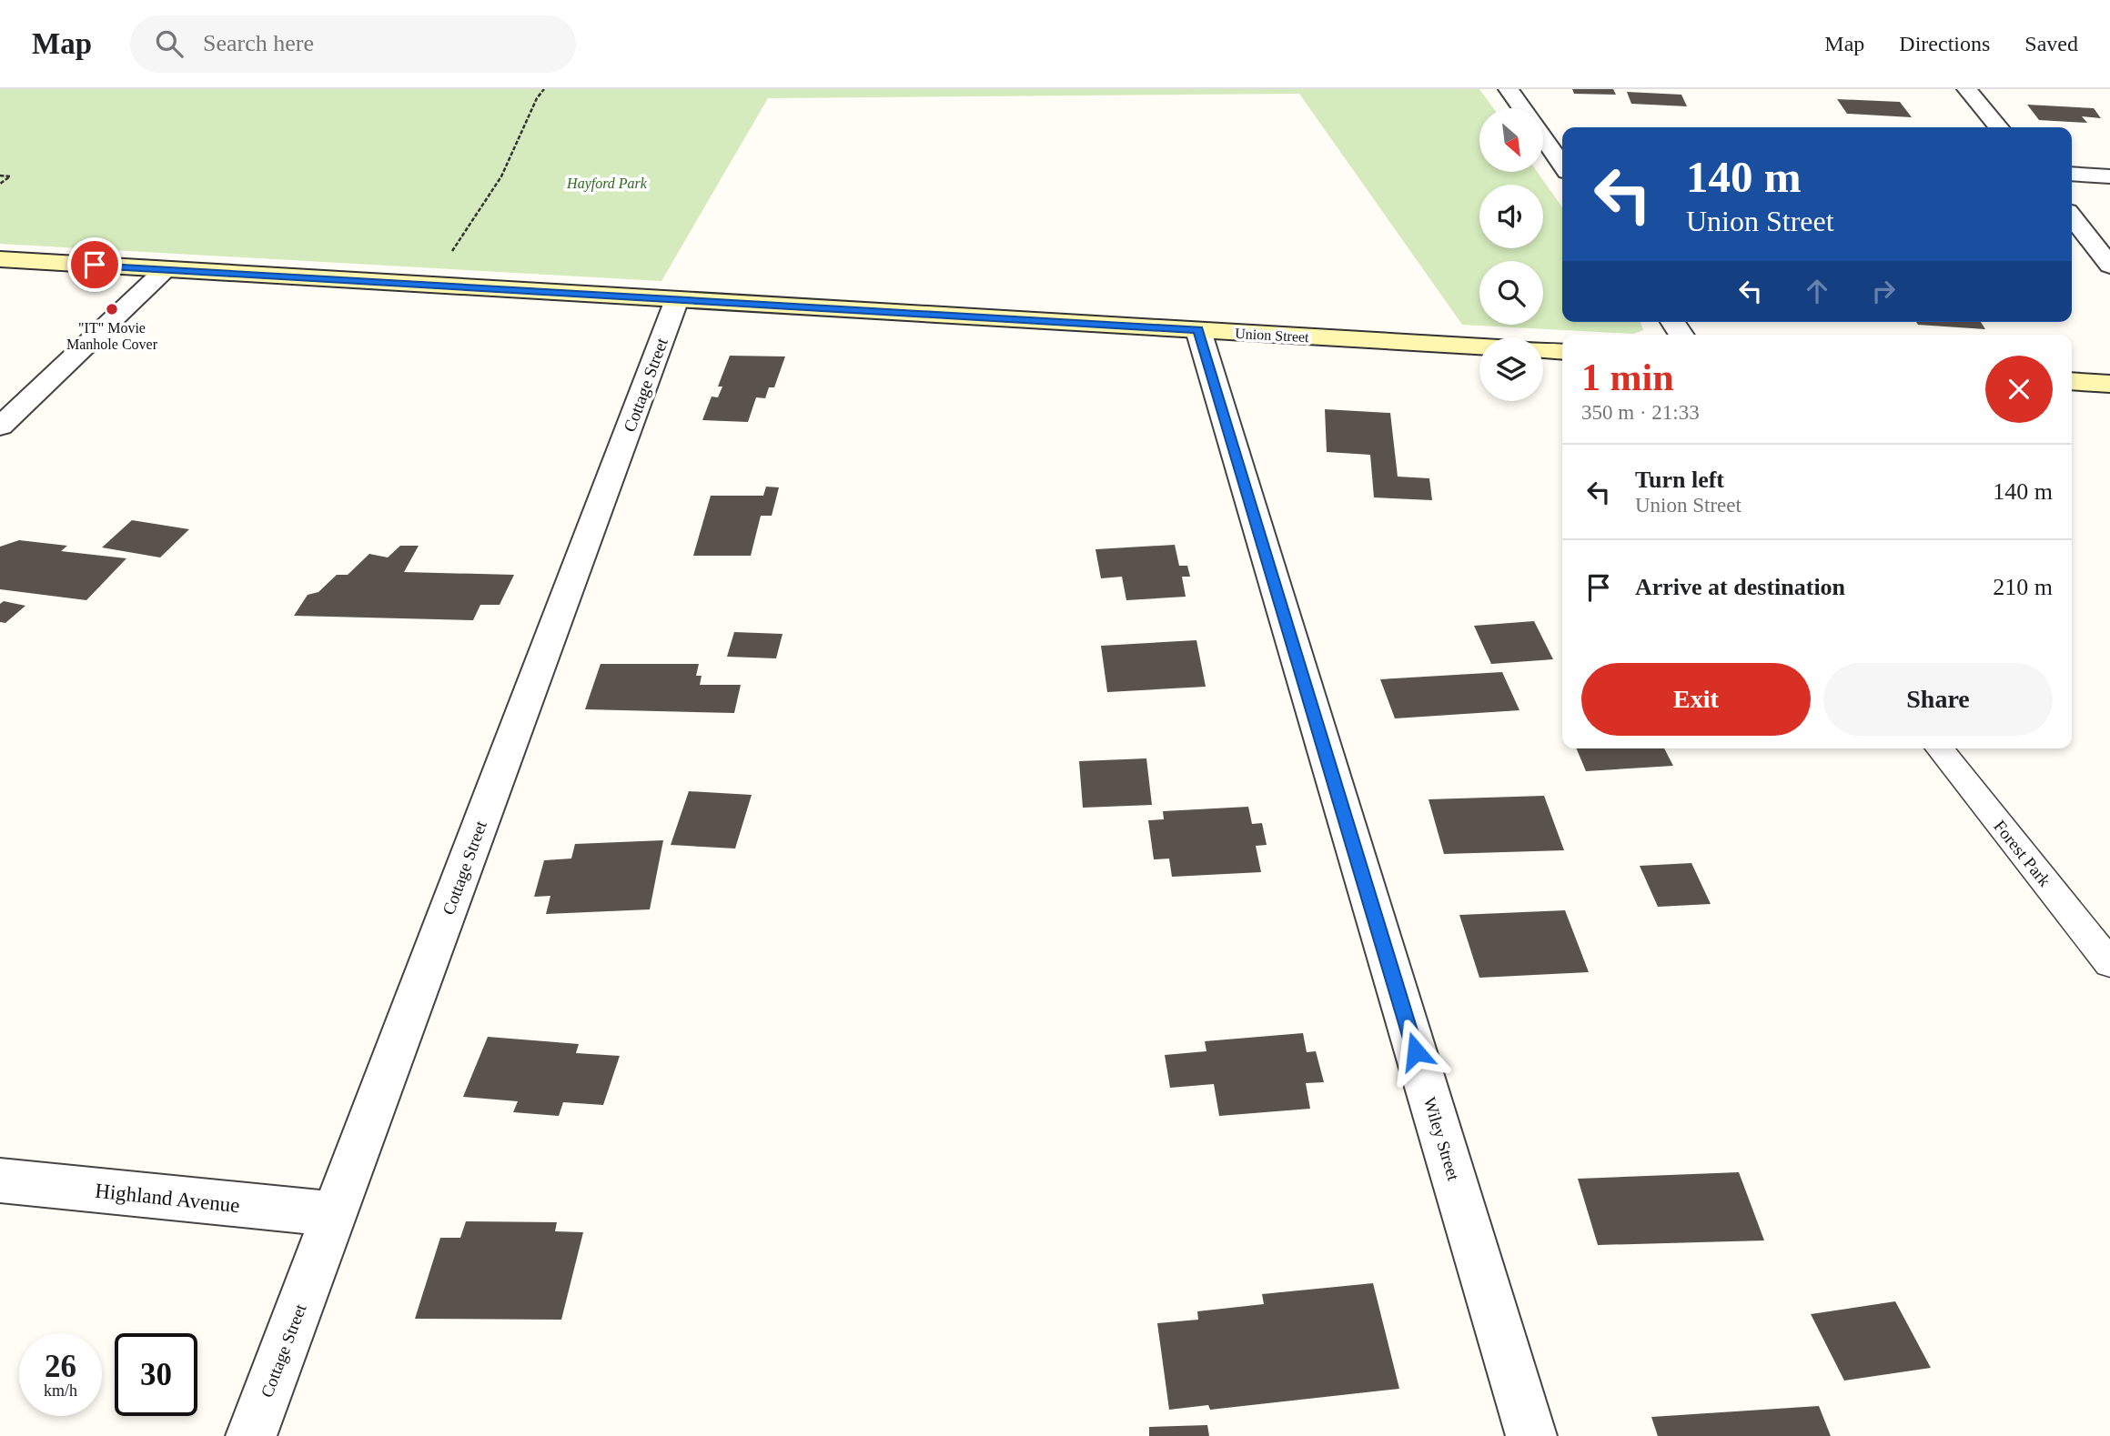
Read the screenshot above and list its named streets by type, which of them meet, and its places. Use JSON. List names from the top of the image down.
{
  "streets": {
    "main road": ["Union Street"],
    "street": ["Cottage Street", "Wiley Street", "Highland Avenue"],
    "lane": ["Forest Park"]
  },
  "crossings": [
    ["Union Street", "Cottage Street"],
    ["Union Street", "Wiley Street"],
    ["Cottage Street", "Highland Avenue"]
  ],
  "parks": ["Hayford Park"],
  "places": ["\"IT\" Movie Manhole Cover"],
  "north": "bottom right",
  "page": {
    "header": "Map",
    "search": "Search here",
    "nav": ["Map", "Directions", "Saved"],
    "turn": ["140 m", "Union Street"],
    "heading": ["1 min", "350 m · 21:33"],
    "list": [
      {
        "name": "Turn left",
        "note": "Union Street",
        "value": "140 m"
      },
      {
        "name": "Arrive at destination",
        "value": "210 m"
      }
    ],
    "buttons": ["Exit", "Share"],
    "speed": "26 km/h",
    "limit": "30"
  }
}
